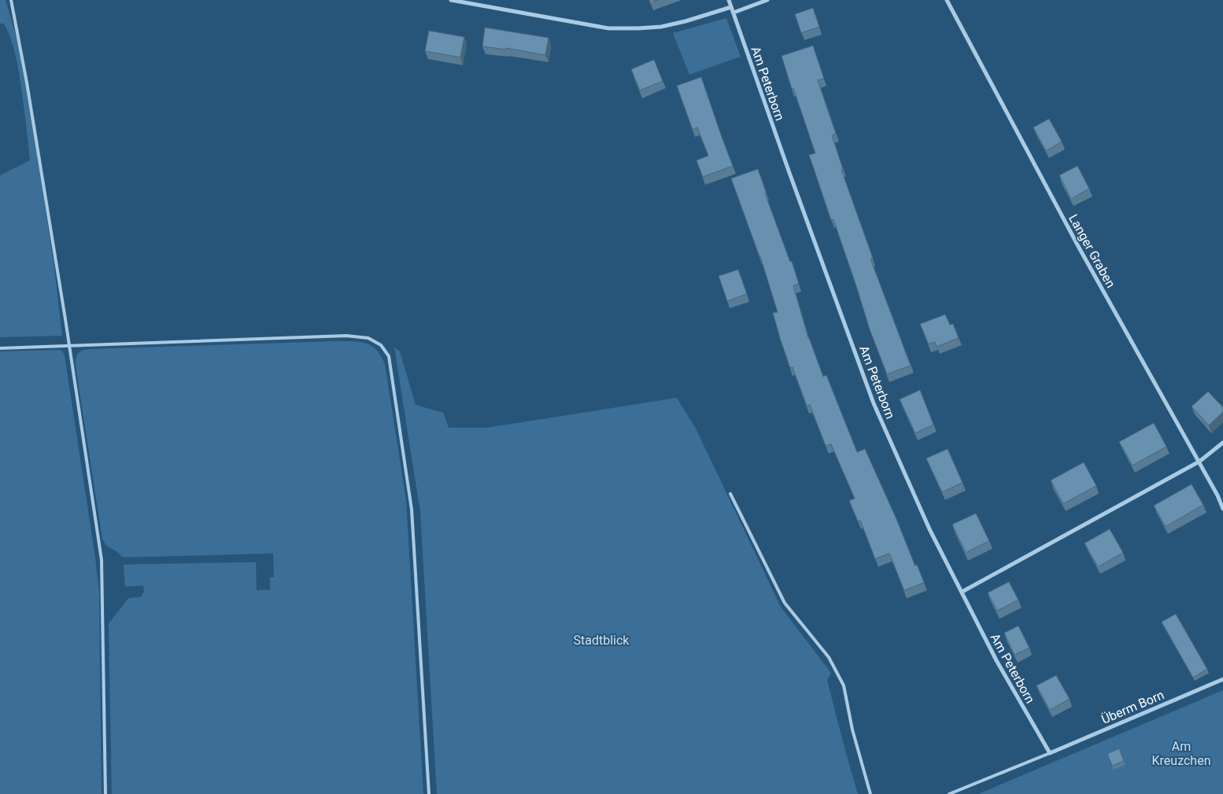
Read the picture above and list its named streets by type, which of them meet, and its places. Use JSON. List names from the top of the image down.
{
  "streets": {
    "street": ["Am Peterborn", "Langer Graben", "Überm Born"]
  },
  "crossings": [
    ["Am Peterborn", "Überm Born"]
  ],
  "parks": ["Stadtblick", "Am Kreuzchen"]
}
